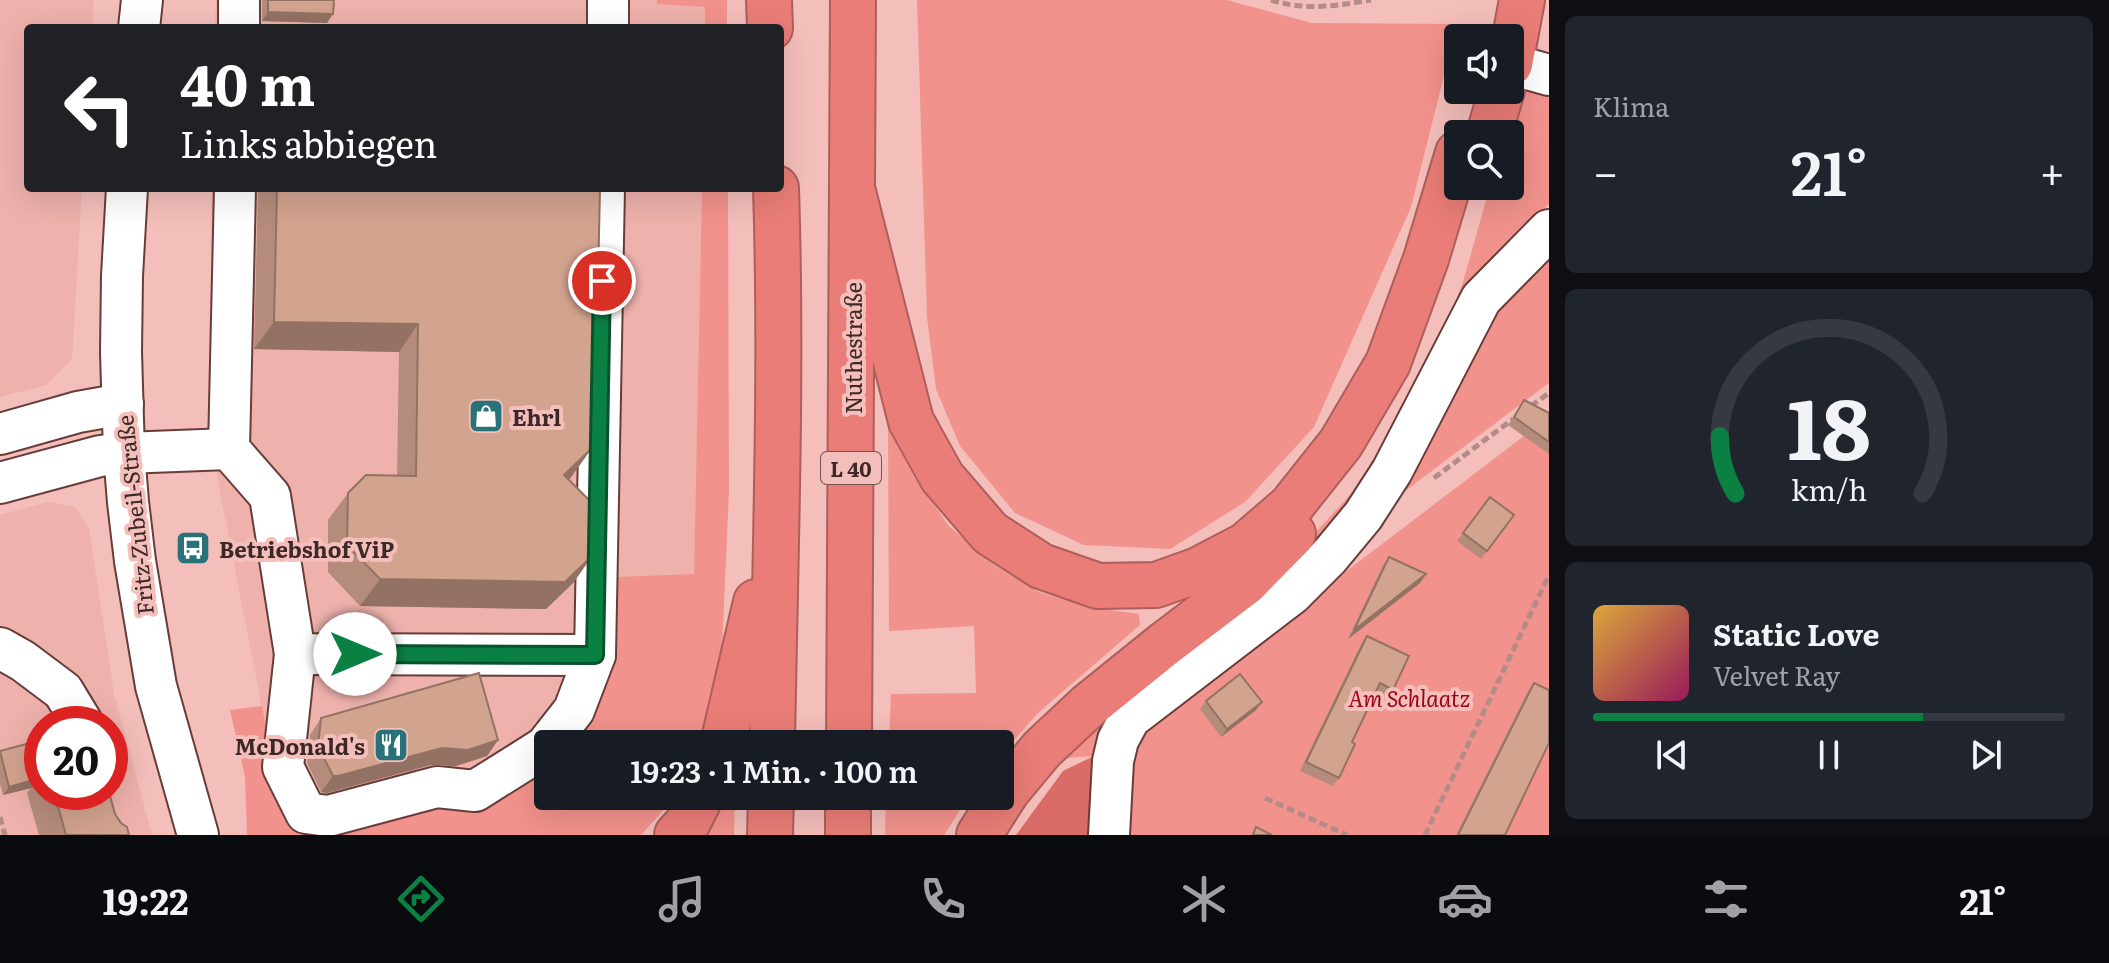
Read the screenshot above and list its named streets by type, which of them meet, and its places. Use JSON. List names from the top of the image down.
{
  "streets": {
    "highway": ["Nuthestraße", "L 40"],
    "street": ["Fritz-Zubeil-Straße"]
  },
  "parks": ["Am Schlaatz"],
  "places": {
    "shop": ["Ehrl"],
    "bus stop": ["Betriebshof ViP"],
    "restaurant": ["McDonald's"]
  },
  "page": {
    "tile": "Klima",
    "turn": ["40 m", "Links abbiegen"],
    "heat": ["−", "21°", "+"],
    "song": ["Static Love", "Velvet Ray"],
    "limit": "20",
    "trip": "19:23 · 1 Min. · 100 m",
    "tabs": ["19:22", "21°"],
    "gauge": ["18", "km/h"]
  }
}
